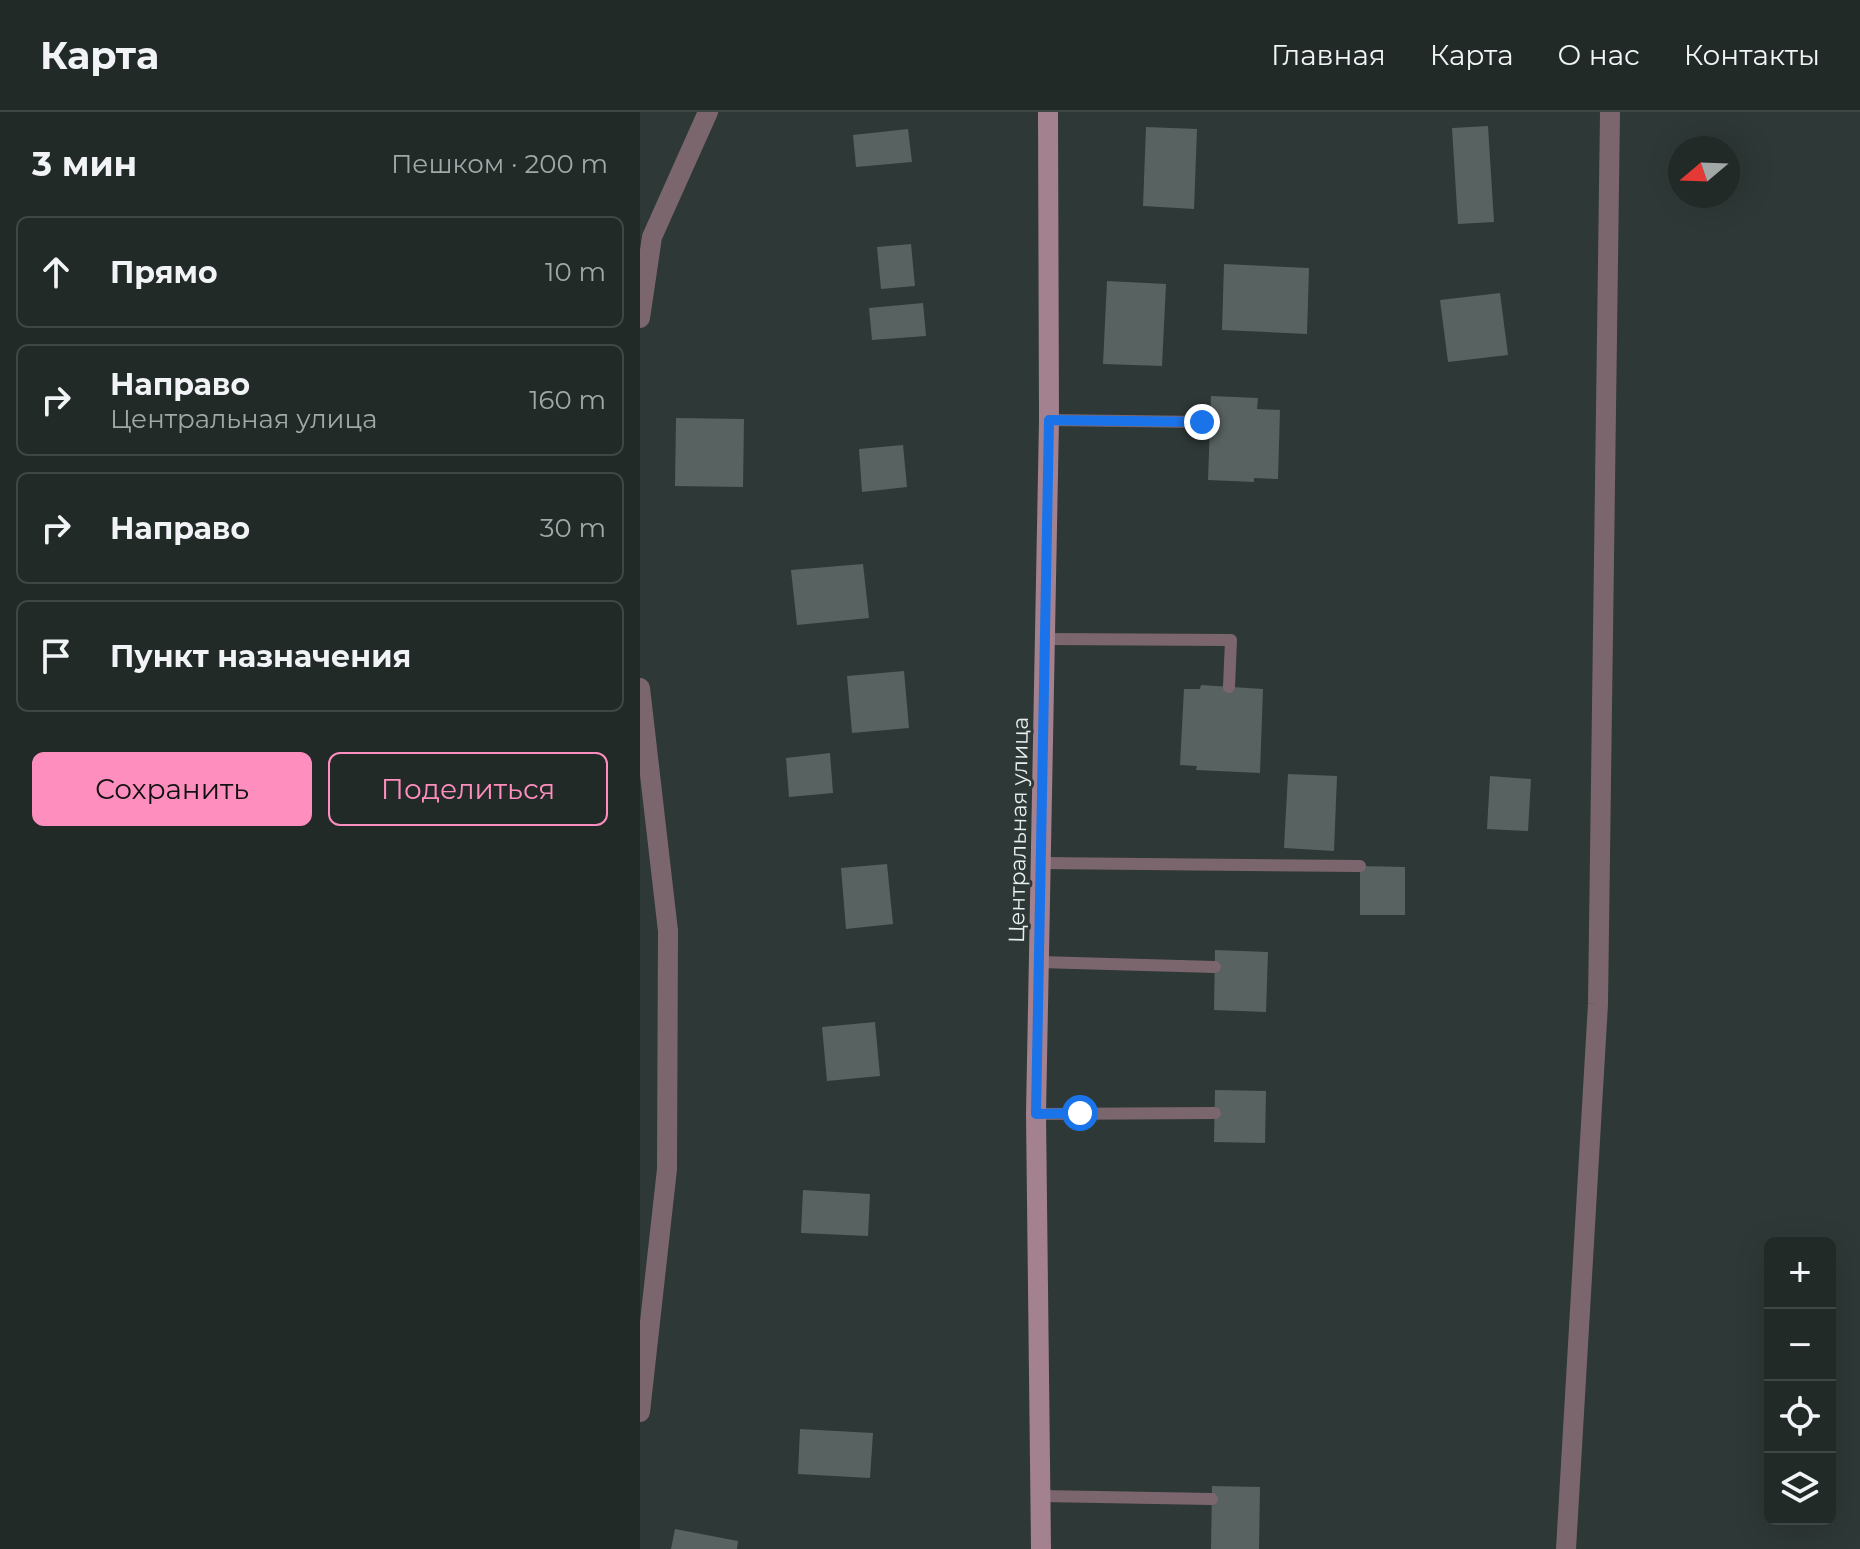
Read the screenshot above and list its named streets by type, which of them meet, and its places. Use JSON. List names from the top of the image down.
{
  "streets": {
    "street": ["Центральная улица"]
  },
  "north": "left",
  "page": {
    "header": "Карта",
    "nav": [
      "Главная",
      "Карта",
      "О нас",
      "Контакты"
    ],
    "heading": ["3 мин", "Пешком · 200 m"],
    "list": [
      ["Прямо", "10 m"],
      ["Направо", "Центральная улица", "160 m"],
      ["Направо", "30 m"],
      "Пункт назначения"
    ],
    "buttons": ["Сохранить", "Поделиться"],
    "map_buttons": ["+", "−"]
  }
}
